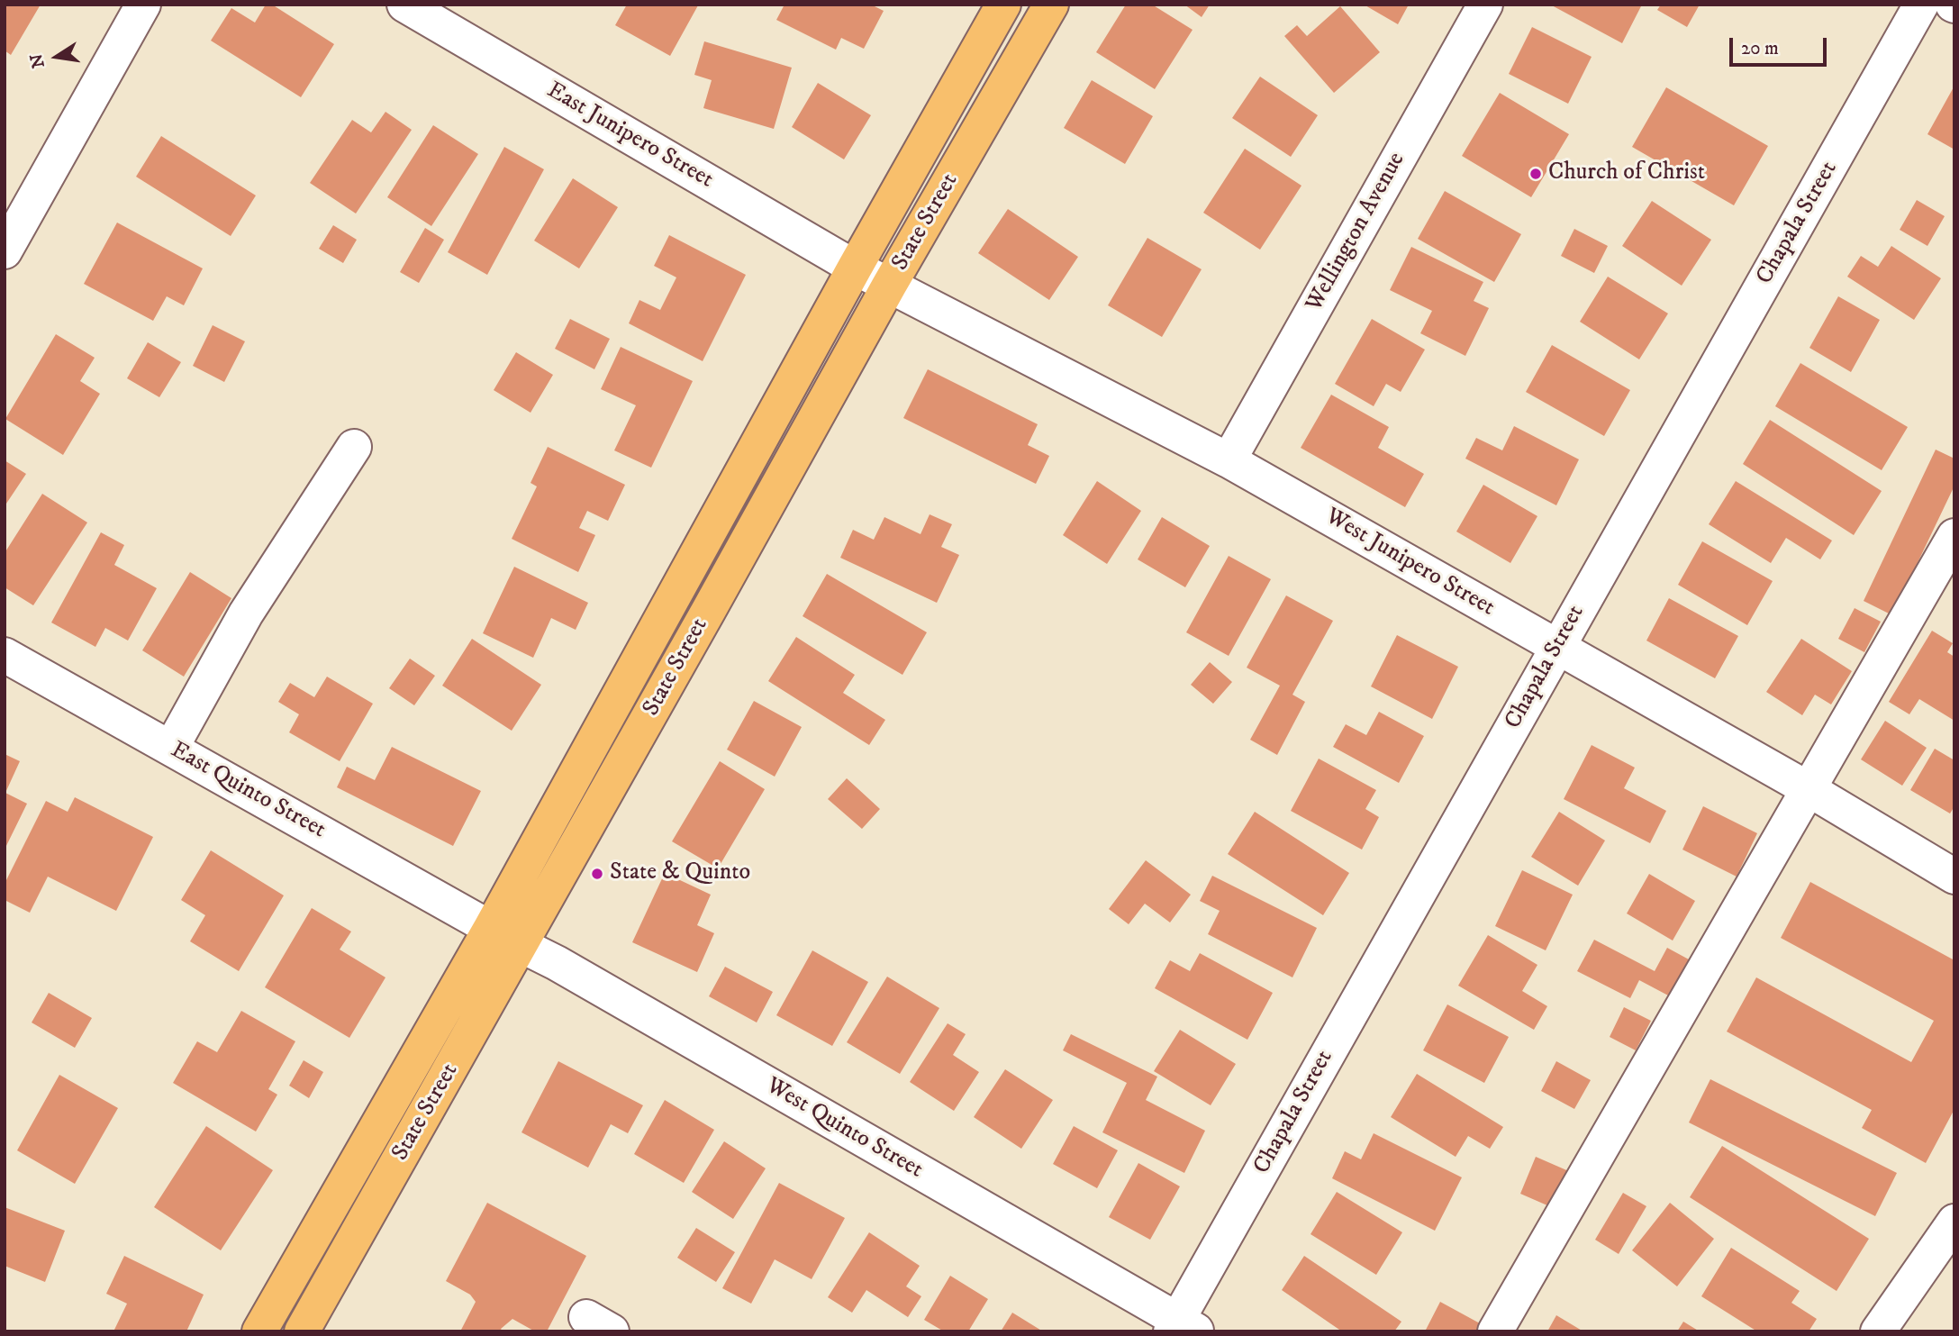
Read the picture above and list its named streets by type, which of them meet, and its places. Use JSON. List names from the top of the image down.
{
  "streets": {
    "main road": ["State Street"],
    "street": [
      "East Junipero Street",
      "Chapala Street",
      "Wellington Avenue",
      "West Junipero Street",
      "East Quinto Street",
      "West Quinto Street"
    ]
  },
  "crossings": [
    ["East Junipero Street", "State Street"],
    ["East Junipero Street", "West Junipero Street"],
    ["State Street", "West Junipero Street"],
    ["State Street", "East Quinto Street"],
    ["State Street", "West Quinto Street"],
    ["Chapala Street", "West Junipero Street"],
    ["Chapala Street", "West Quinto Street"],
    ["Wellington Avenue", "West Junipero Street"],
    ["East Quinto Street", "West Quinto Street"]
  ],
  "places": ["Church of Christ", "State & Quinto"],
  "scale_bar": "20 m",
  "north": "left"
}
